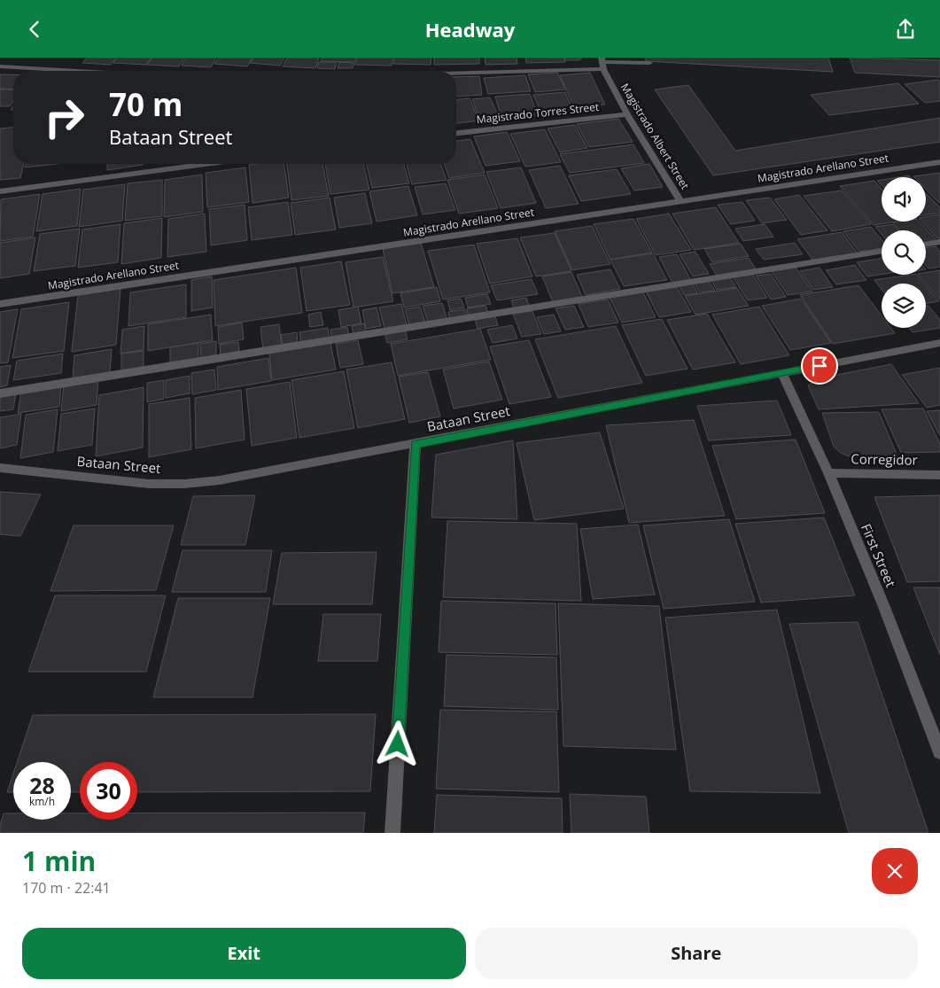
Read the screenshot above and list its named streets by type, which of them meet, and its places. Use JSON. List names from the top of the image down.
{
  "streets": {
    "street": [
      "Magistrado Torres Street",
      "Magistrado Albert Street",
      "Magistrado Arellano Street",
      "Bataan Street",
      "Corregidor",
      "First Street"
    ]
  },
  "crossings": [
    ["Magistrado Torres Street", "Magistrado Albert Street"],
    ["Magistrado Albert Street", "Magistrado Arellano Street"],
    ["Bataan Street", "First Street"],
    ["Corregidor", "First Street"]
  ],
  "page": {
    "header": "Headway",
    "turn": ["70 m", "Bataan Street"],
    "speed": "28 km/h",
    "limit": "30",
    "heading": ["1 min", "170 m · 22:41"],
    "buttons": ["Exit", "Share"]
  }
}
